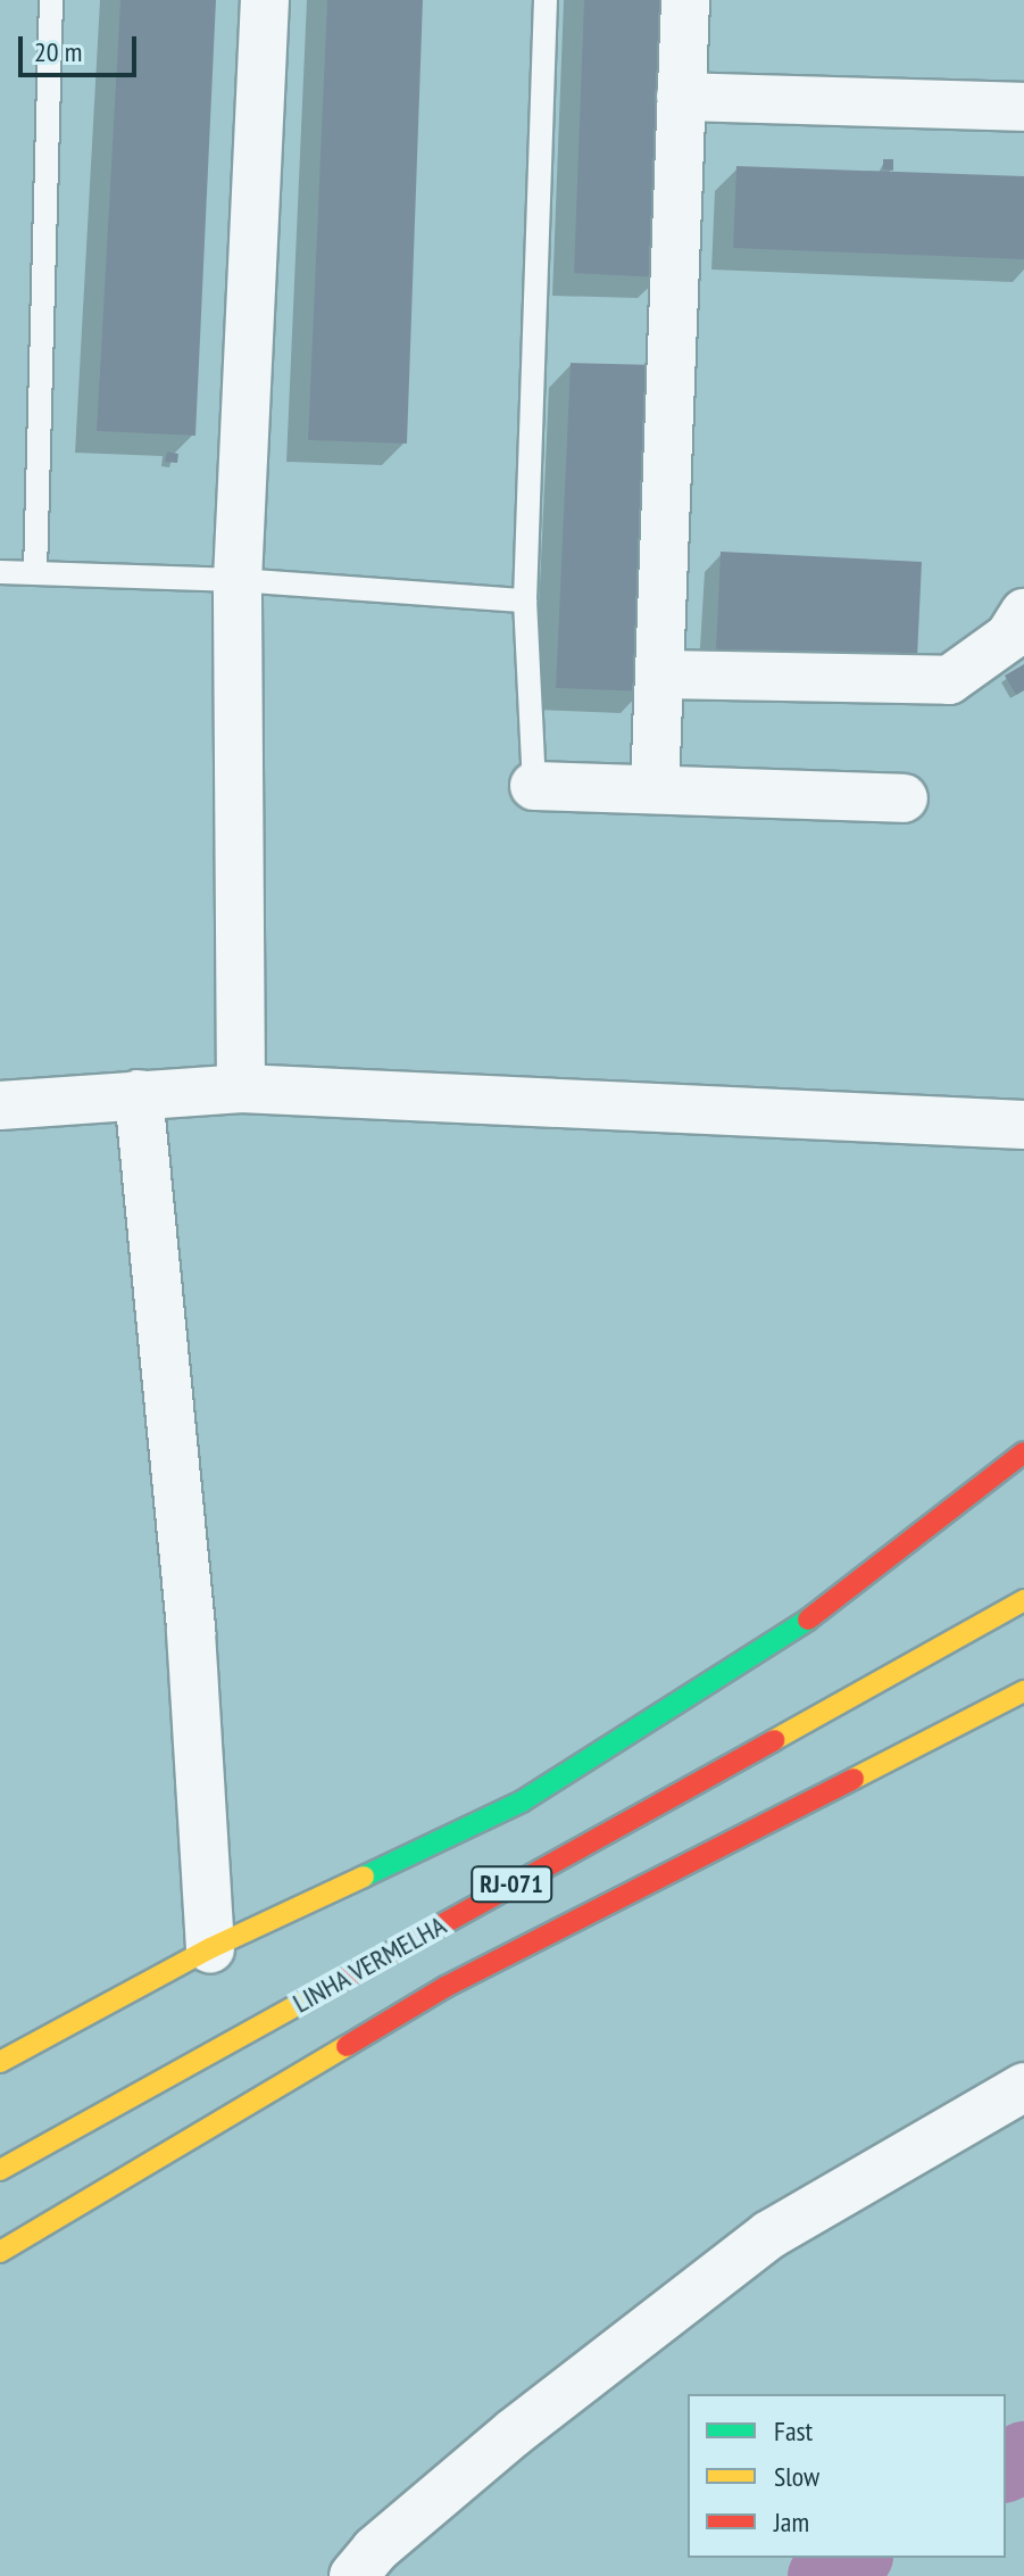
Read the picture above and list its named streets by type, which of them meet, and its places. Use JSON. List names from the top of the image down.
{
  "streets": {
    "main road": ["RJ-071", "LINHA VERMELHA"]
  },
  "legend": ["Fast", "Slow", "Jam"],
  "scale_bar": "20 m"
}
